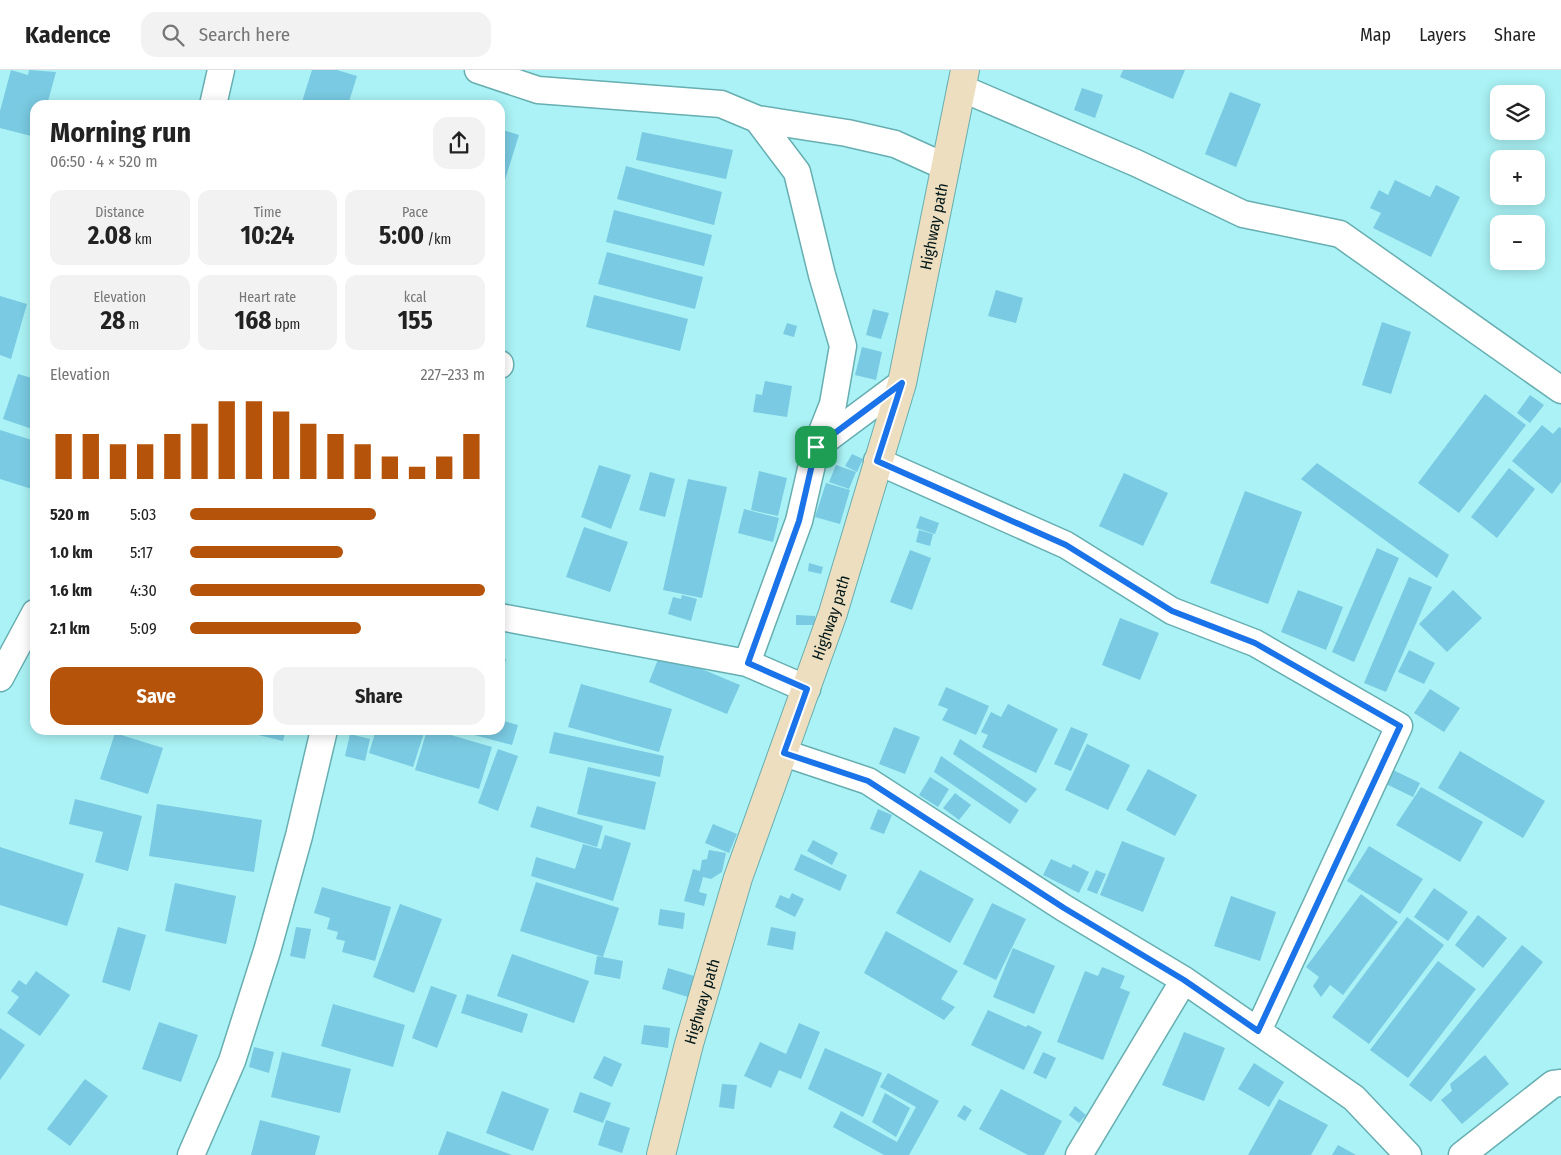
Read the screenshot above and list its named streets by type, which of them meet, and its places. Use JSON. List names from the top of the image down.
{
  "streets": {
    "street": ["Highway path"]
  },
  "page": {
    "header": "Kadence",
    "search": "Search here",
    "nav": ["Map", "Layers", "Share"],
    "map_buttons": ["+", "−"],
    "heading": ["Morning run", "06:50 · 4 × 520 m"],
    "stats": [
      ["Distance", "2.08 km"],
      ["Time", "10:24"],
      ["Pace", "5:00 /km"],
      ["Elevation", "28 m"],
      ["Heart rate", "168 bpm"],
      ["kcal", "155"]
    ],
    "chart": ["Elevation", "227–233 m"],
    "list": [
      {
        "name": "520 m",
        "note": "5:03"
      },
      {
        "name": "1.0 km",
        "note": "5:17"
      },
      {
        "name": "1.6 km",
        "note": "4:30"
      },
      {
        "name": "2.1 km",
        "note": "5:09"
      }
    ],
    "buttons": ["Save", "Share"]
  }
}
